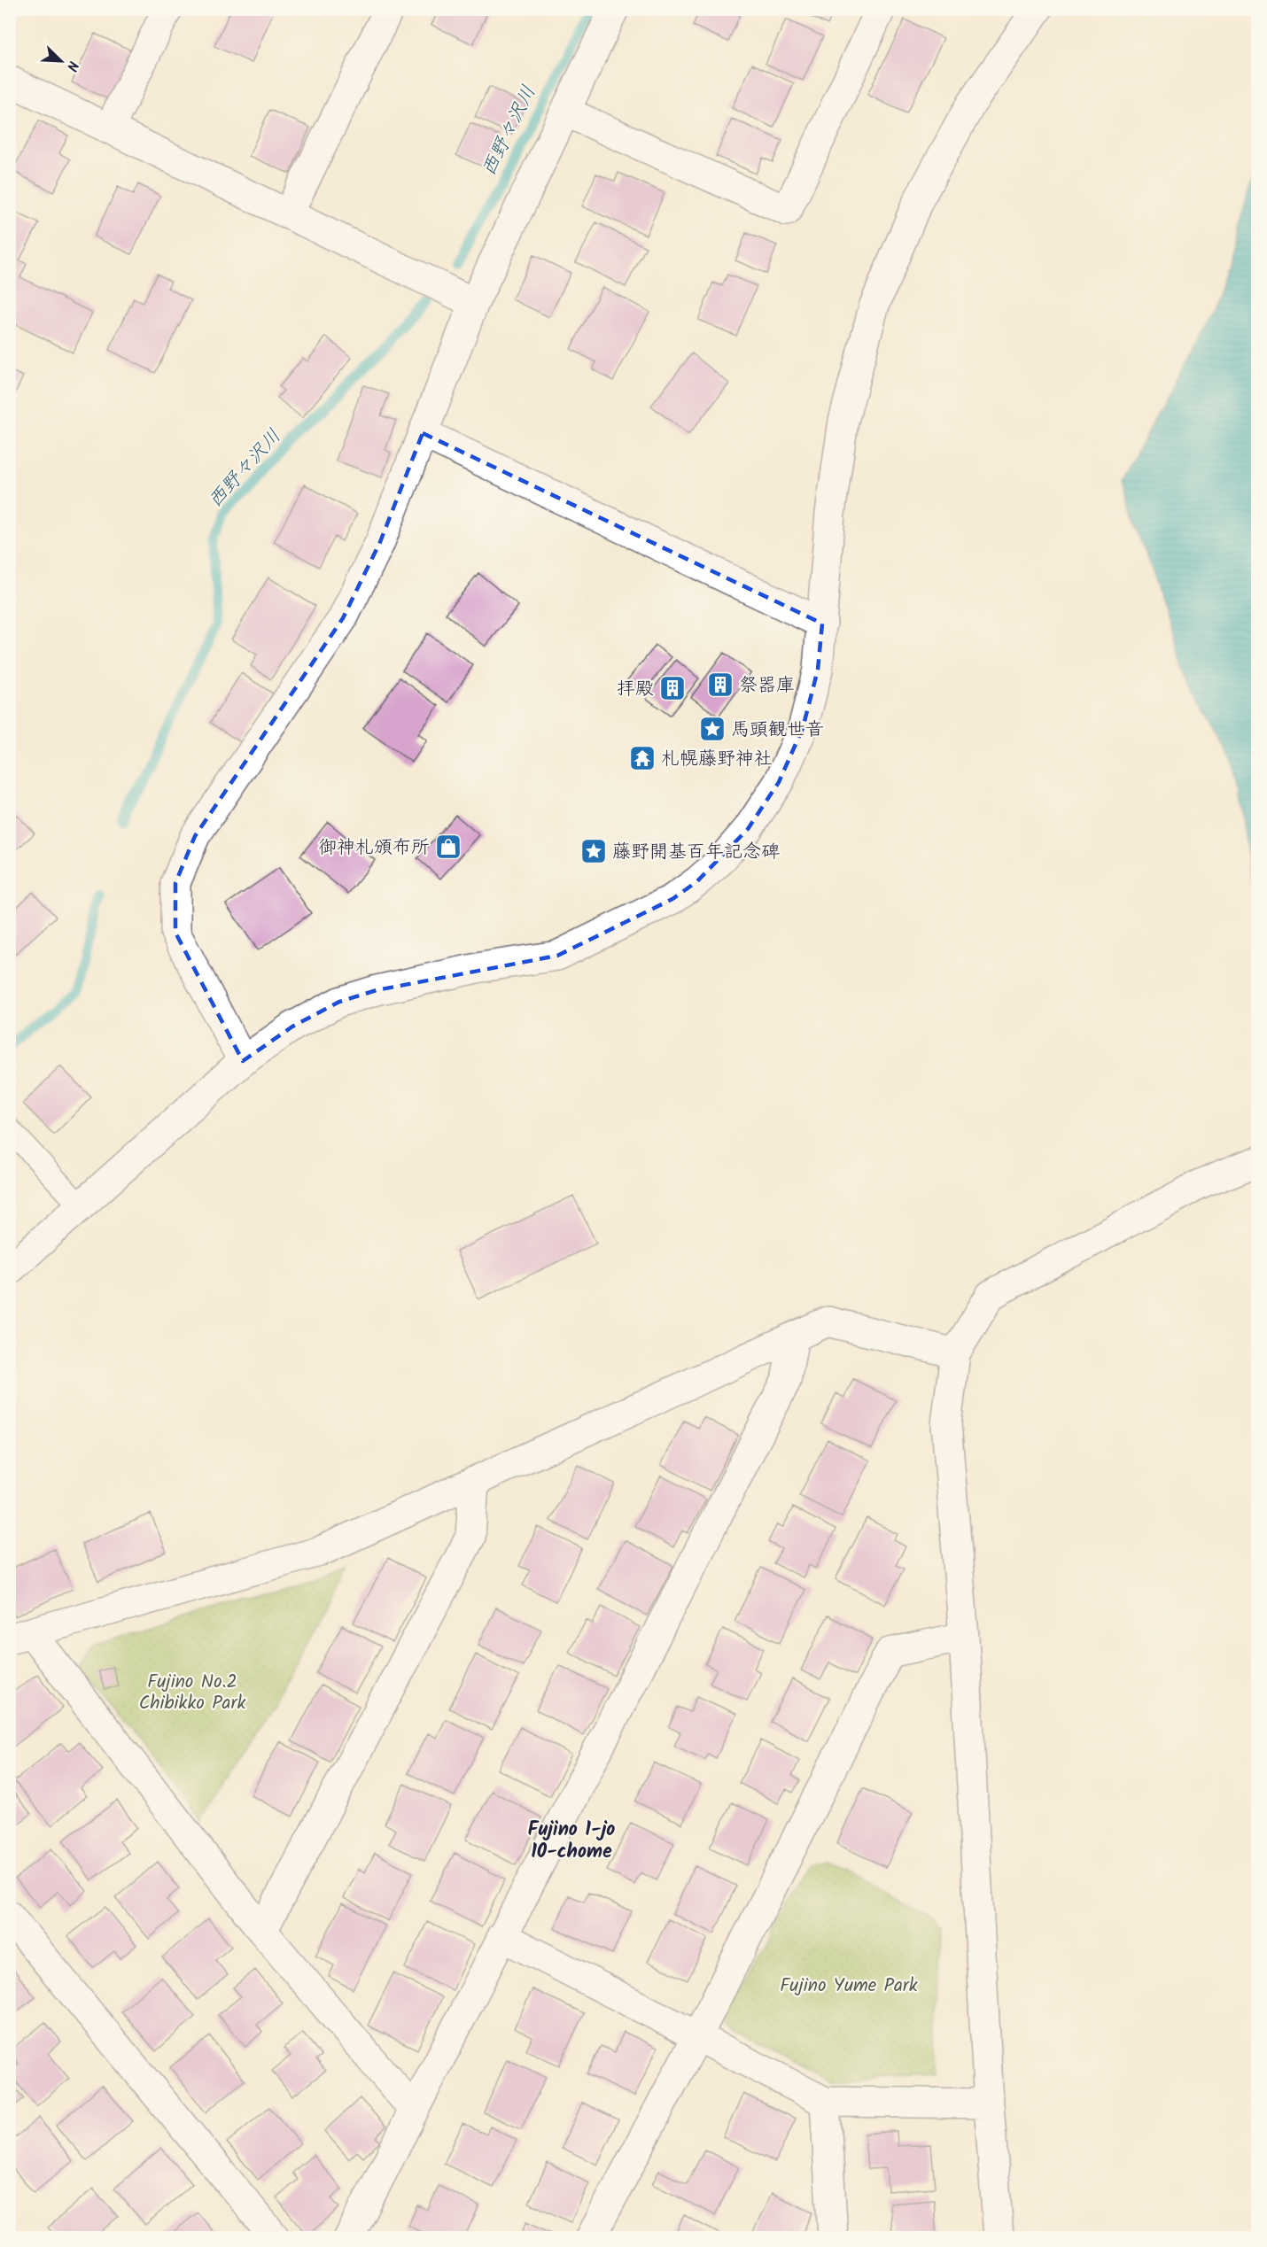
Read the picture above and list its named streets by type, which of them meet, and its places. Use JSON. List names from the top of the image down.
{
  "districts": ["Fujino 1-jo 10-chome"],
  "water": ["西野々沢川"],
  "parks": ["Fujino No.2 Chibikko Park", "Fujino Yume Park"],
  "places": {
    "building": ["祭器庫", "拝殿"],
    "place": ["馬頭観世音", "藤野開基百年記念碑"],
    "temple": ["札幌藤野神社"],
    "shop": ["御神札頒布所"]
  },
  "north": "bottom right"
}
